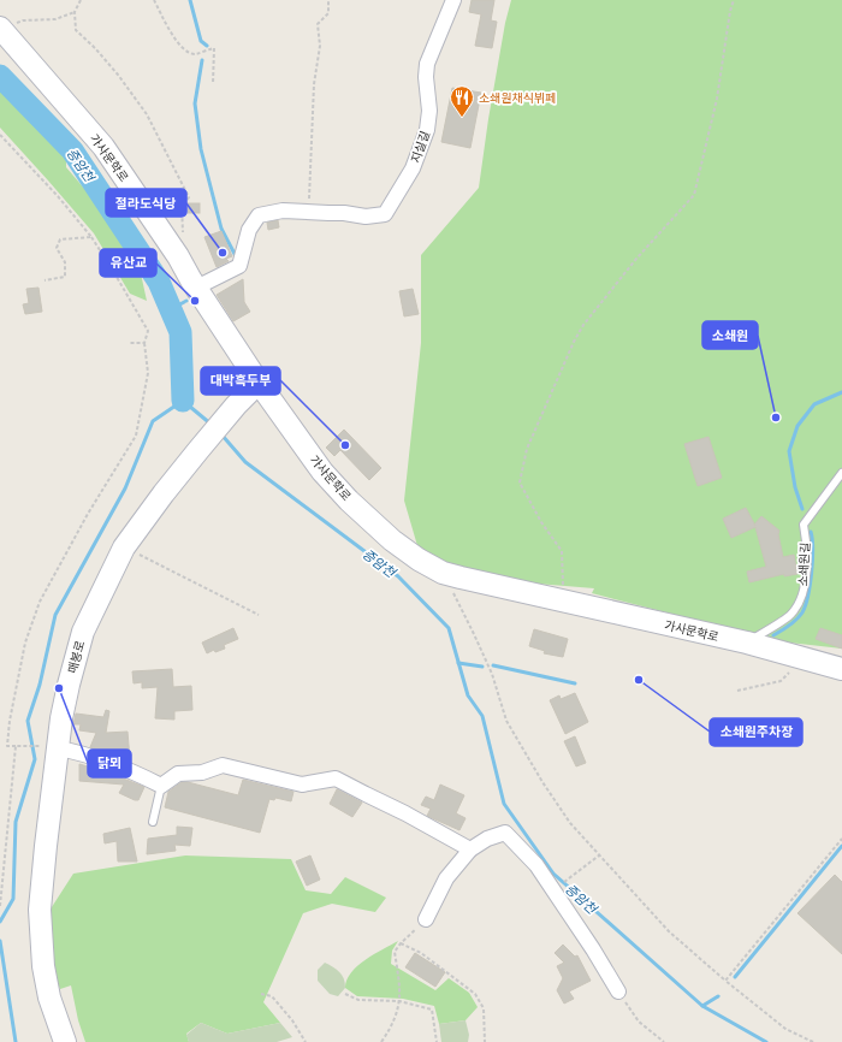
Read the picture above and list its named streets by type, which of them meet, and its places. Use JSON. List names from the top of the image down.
{
  "streets": {
    "main road": ["가사문학로", "매봉로"],
    "street": ["지실길"],
    "lane": ["소쇄원길"]
  },
  "crossings": [
    ["지실길", "가사문학로"],
    ["가사문학로", "소쇄원길"],
    ["가사문학로", "매봉로"]
  ],
  "water": ["증암천"],
  "places": {
    "restaurant": ["소쇄원채식뷔페"],
    "other": [
      "절라도식당",
      "유산교",
      "소쇄원",
      "대박흑두부",
      "소쇄원주차장",
      "닭뫼"
    ]
  }
}
